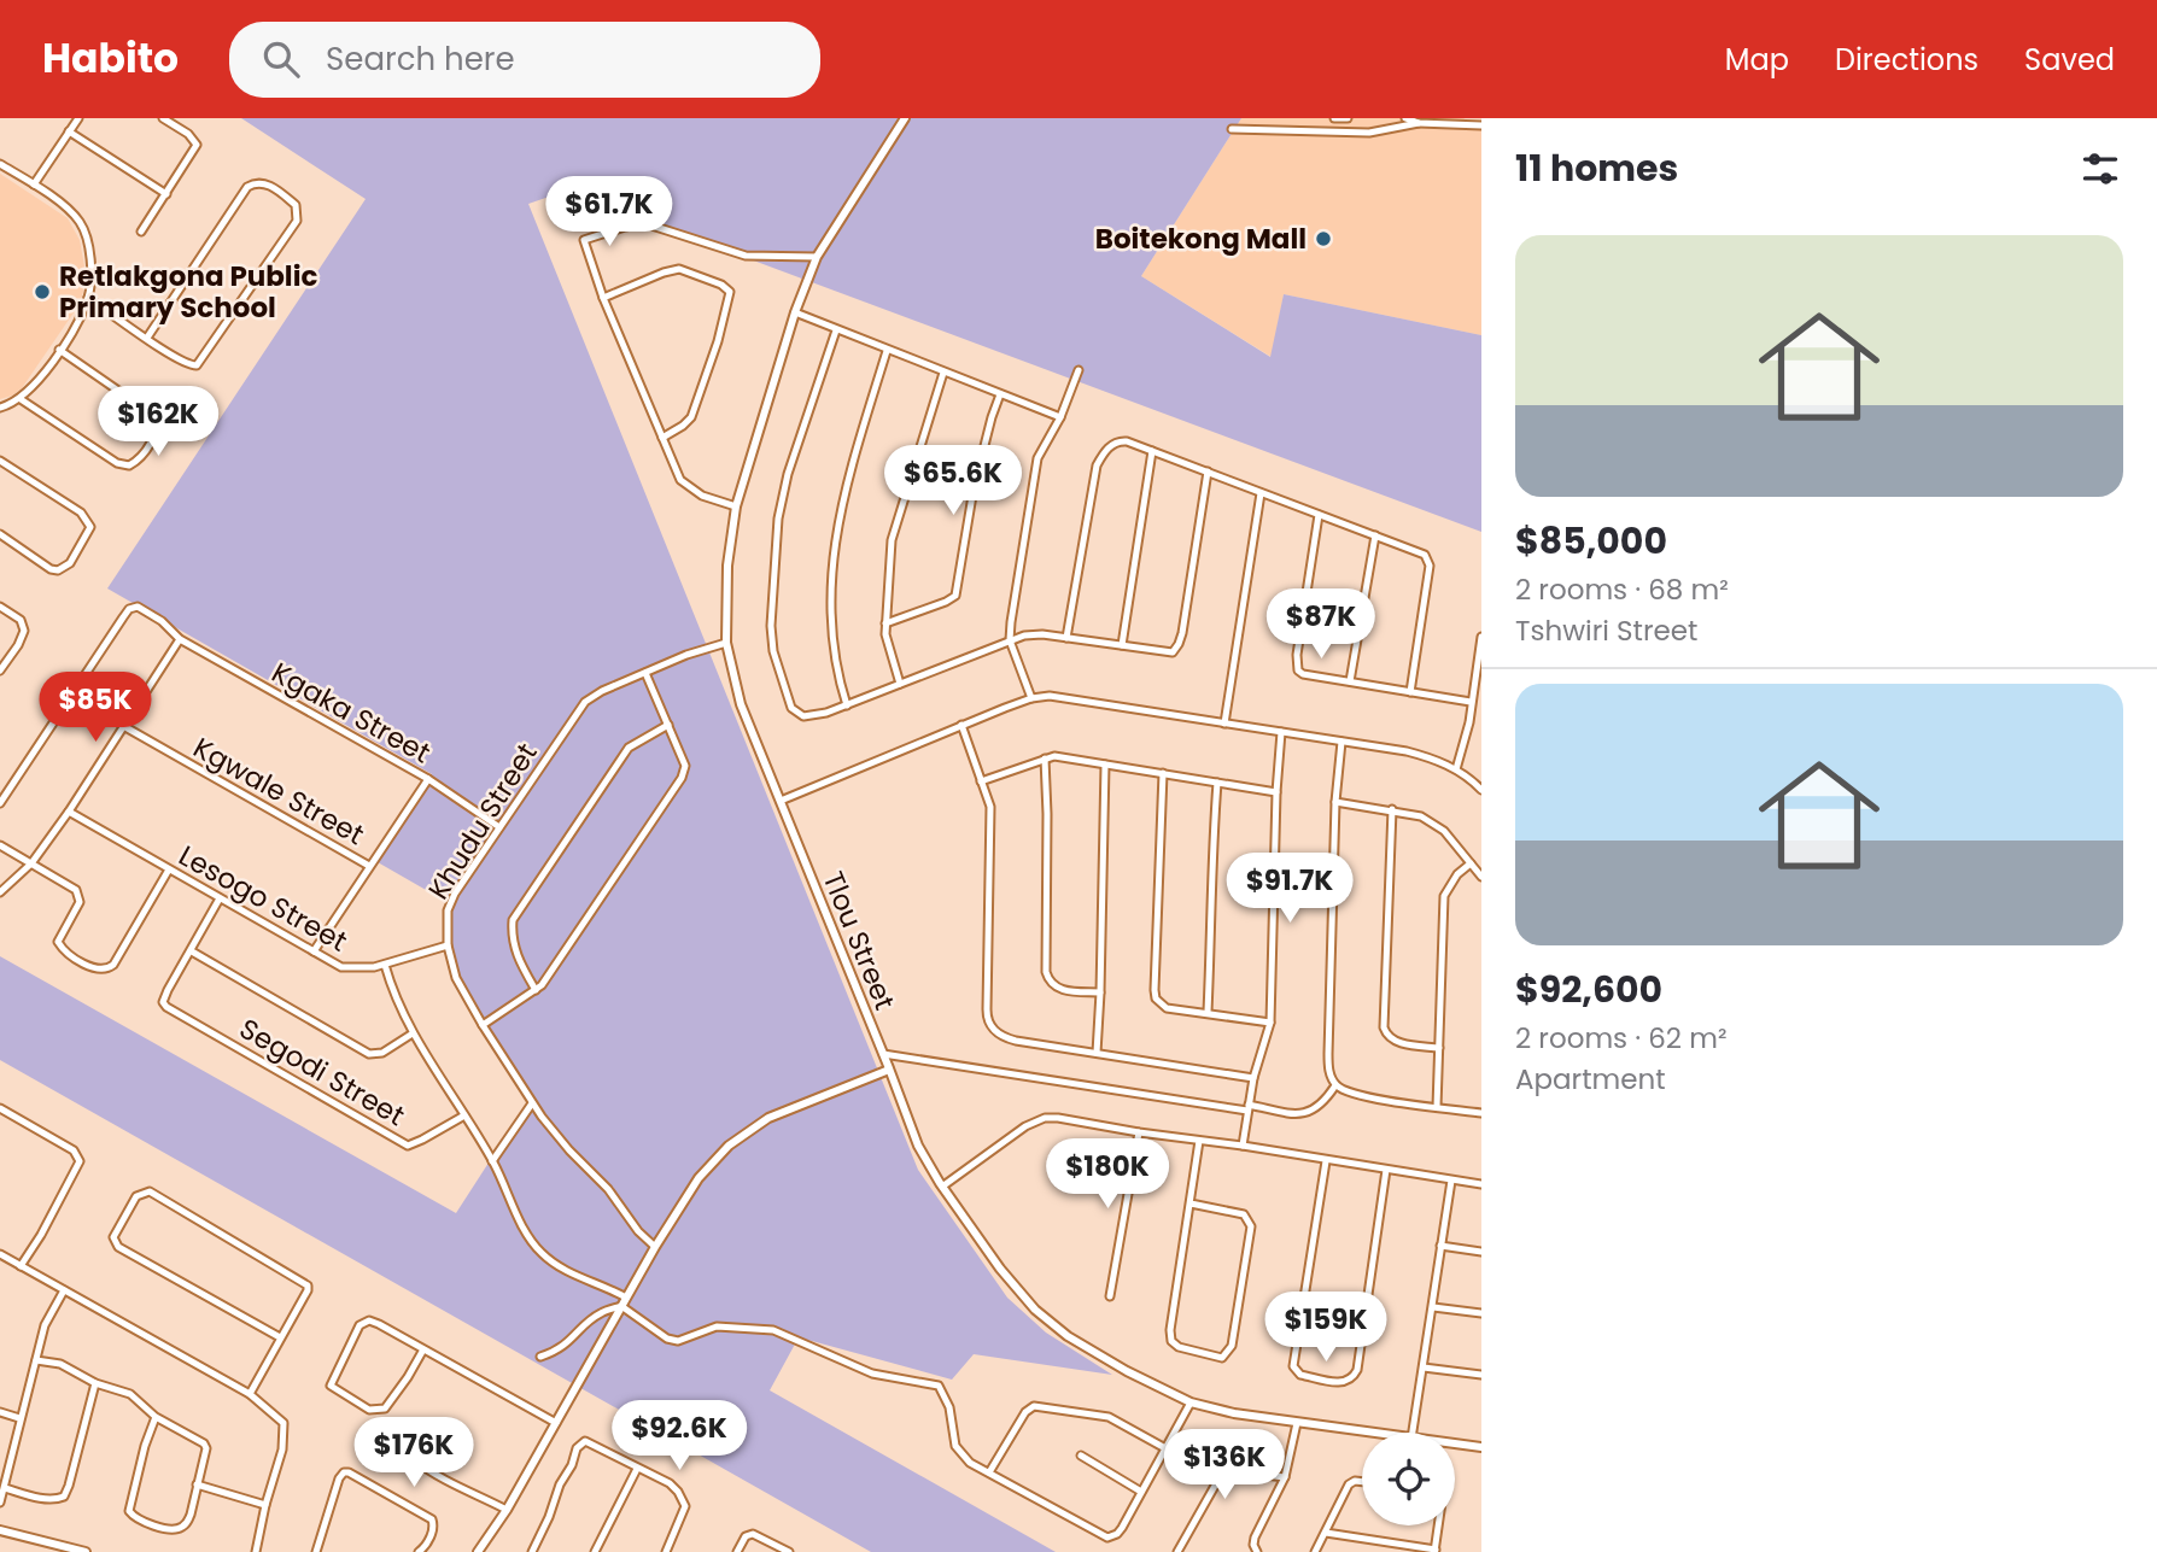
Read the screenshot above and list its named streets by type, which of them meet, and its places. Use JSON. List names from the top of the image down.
{
  "streets": {
    "street": [
      "Kgaka Street",
      "Kgwale Street",
      "Khudu Street",
      "Lesogo Street",
      "Tlou Street",
      "Segodi Street"
    ]
  },
  "crossings": [
    ["Kgaka Street", "Khudu Street"],
    ["Khudu Street", "Lesogo Street"],
    ["Khudu Street", "Tlou Street"]
  ],
  "places": ["Boitekong Mall", "Retlakgona Public Primary School"],
  "page": {
    "header": "Habito",
    "search": "Search here",
    "nav": ["Map", "Directions", "Saved"],
    "heading": "11 homes",
    "price": [
      "$61.7K",
      "$162K",
      "$65.6K",
      "$87K",
      "$85K",
      "$91.7K",
      "$180K",
      "$159K",
      "$92.6K",
      "$176K",
      "$136K"
    ],
    "list": [
      {
        "name": "$85,000",
        "note": "2 rooms · 68 m² · Tshwiri Street"
      },
      {
        "name": "$92,600",
        "note": "2 rooms · 62 m² · Apartment"
      }
    ]
  }
}
